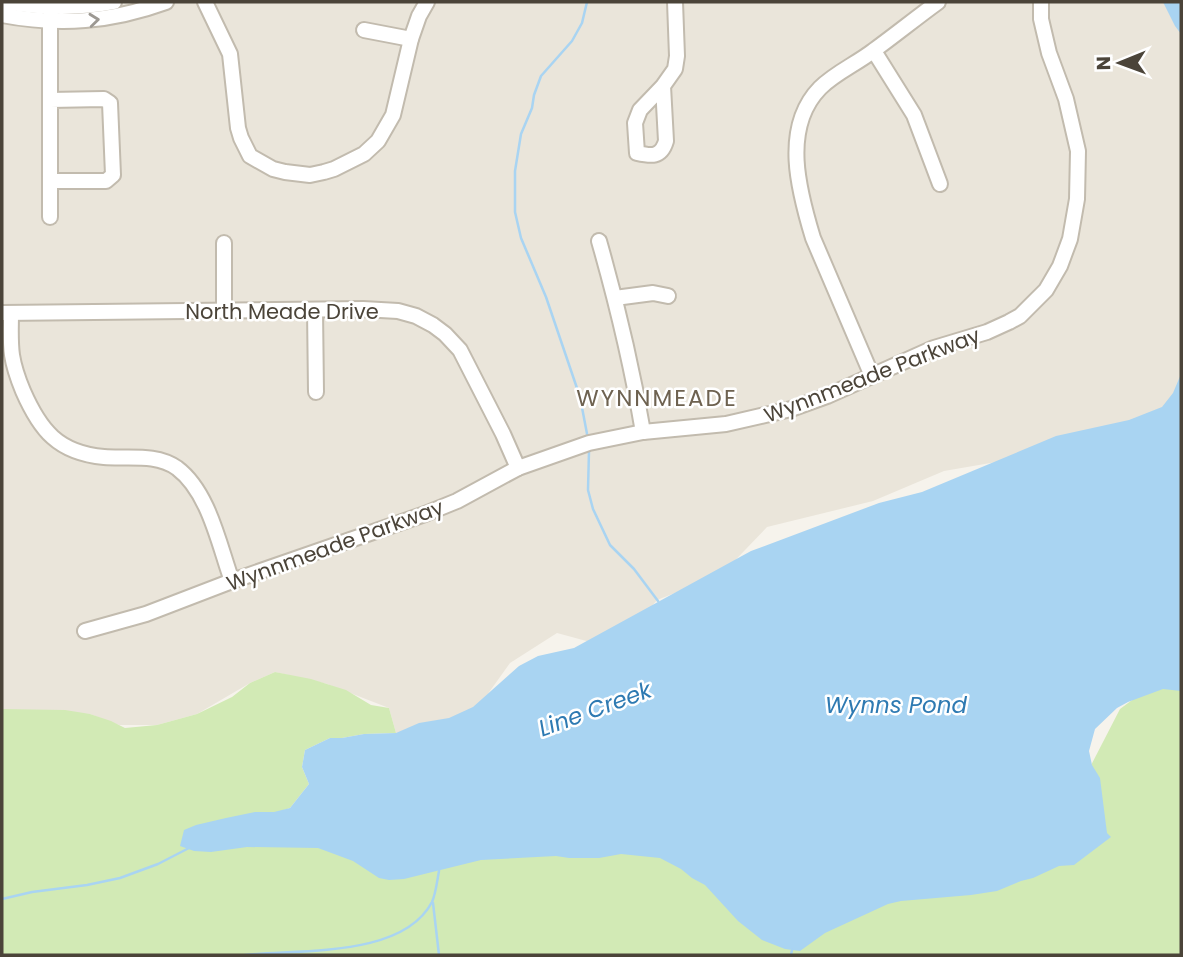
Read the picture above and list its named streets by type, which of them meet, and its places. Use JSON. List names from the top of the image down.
{
  "streets": {
    "street": ["North Meade Drive", "Wynnmeade Parkway"]
  },
  "crossings": [
    ["North Meade Drive", "Wynnmeade Parkway"]
  ],
  "districts": ["WYNNMEADE"],
  "water": ["Wynns Pond", "Line Creek"],
  "north": "left"
}
